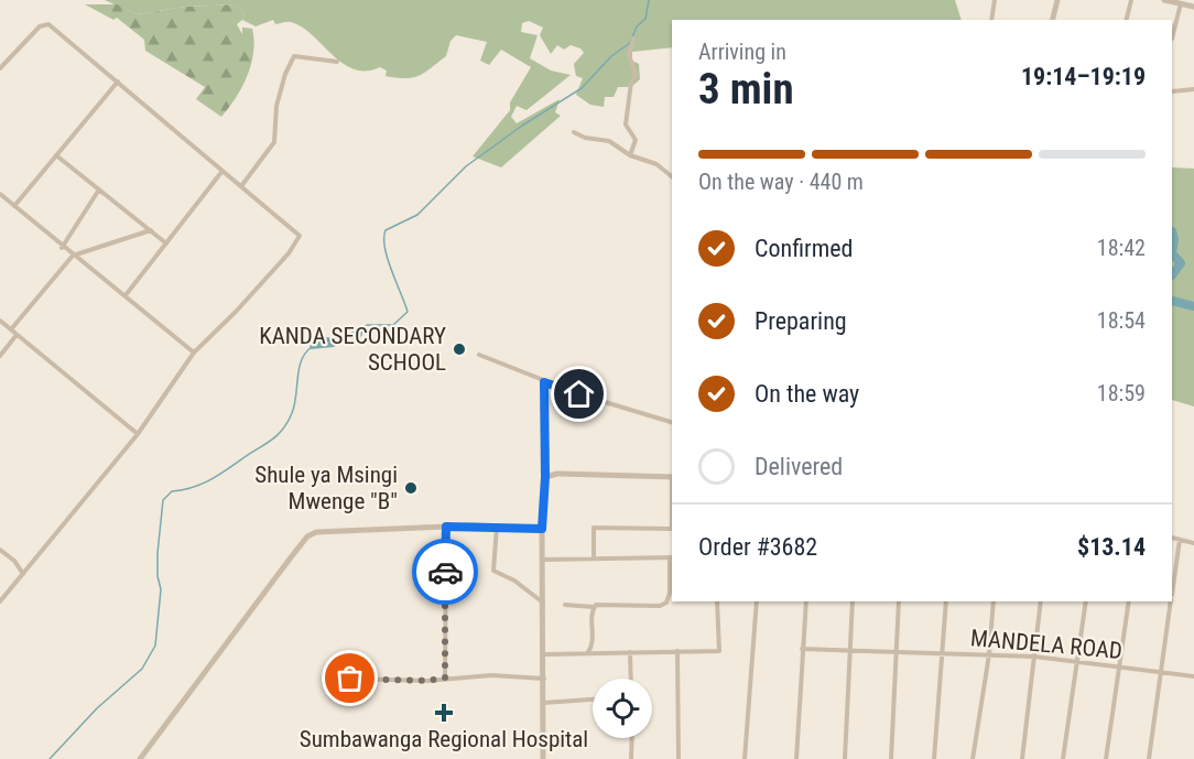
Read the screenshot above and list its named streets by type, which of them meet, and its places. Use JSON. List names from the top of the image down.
{
  "streets": {
    "street": ["MANDELA ROAD"]
  },
  "places": {
    "other": ["KANDA SECONDARY SCHOOL", "Shule ya Msingi Mwenge \"B\""],
    "health": ["Sumbawanga Regional Hospital"]
  },
  "page": {
    "heading": ["3 min", "Arriving in", "19:14–19:19"],
    "panel": ["Order #3682", "$13.14"],
    "bar": "On the way · 440 m",
    "list": [
      ["Confirmed", "18:42"],
      ["Preparing", "18:54"],
      ["On the way", "18:59"],
      "Delivered"
    ]
  }
}
